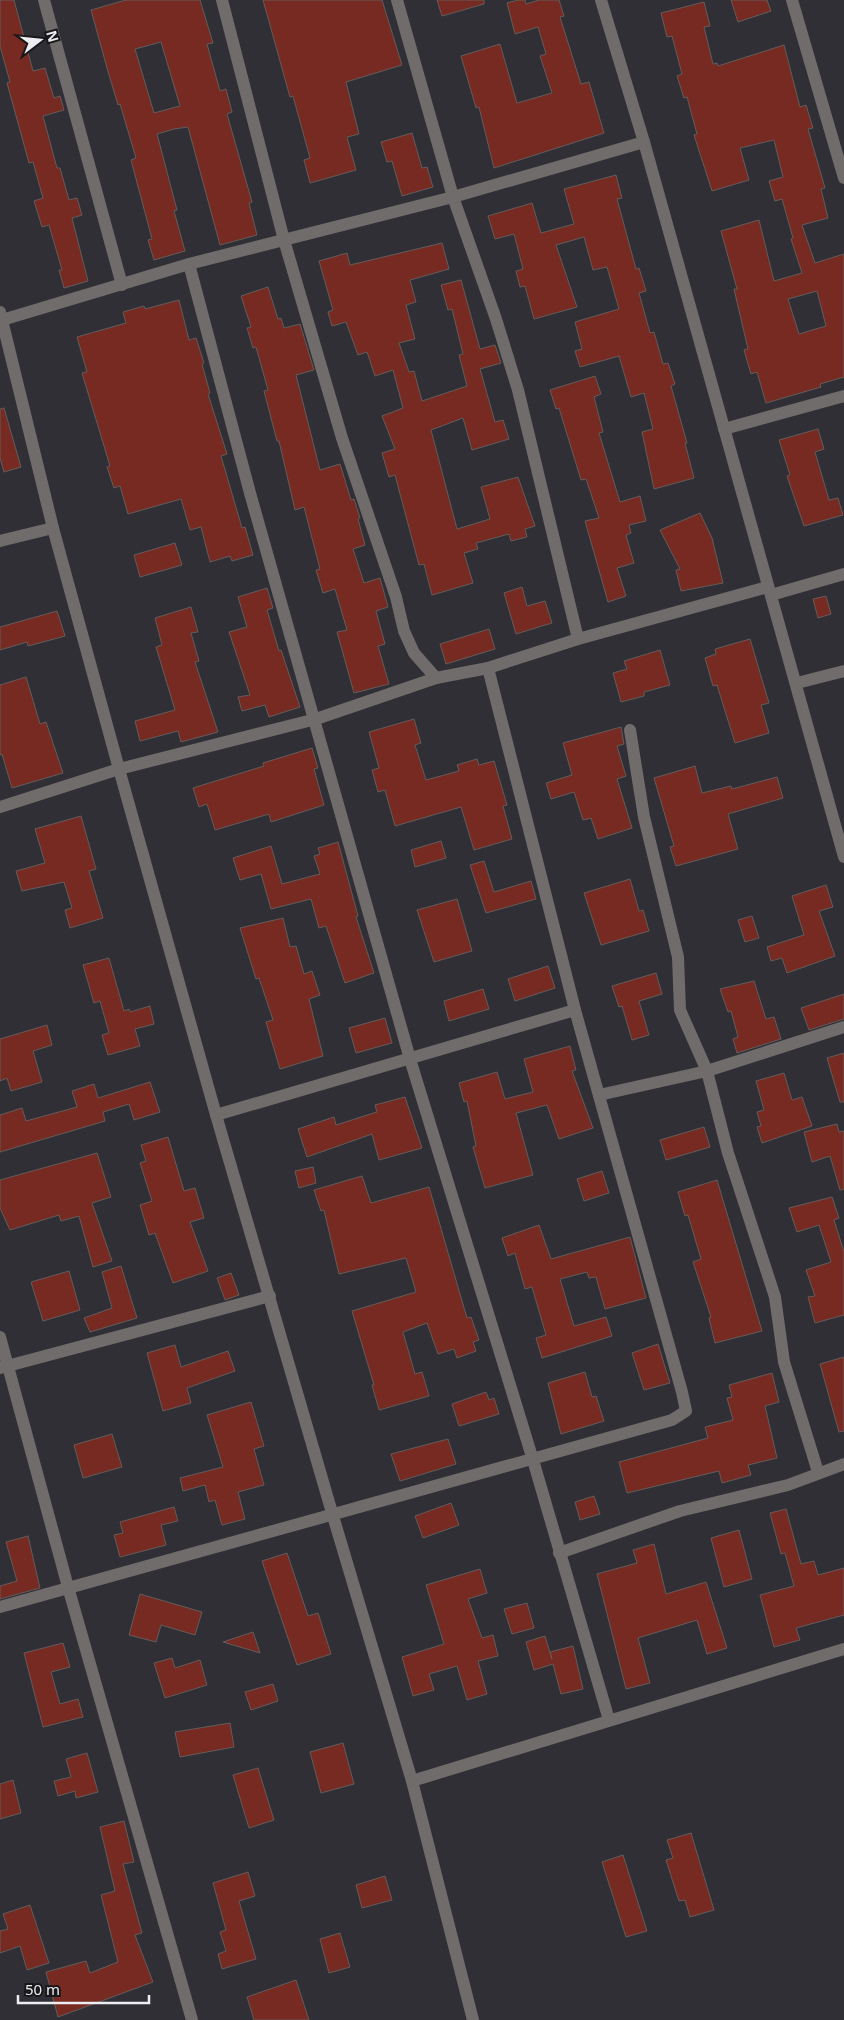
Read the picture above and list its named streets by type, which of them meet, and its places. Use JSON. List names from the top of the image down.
{
  "scale_bar": "50 m",
  "north": "right"
}
